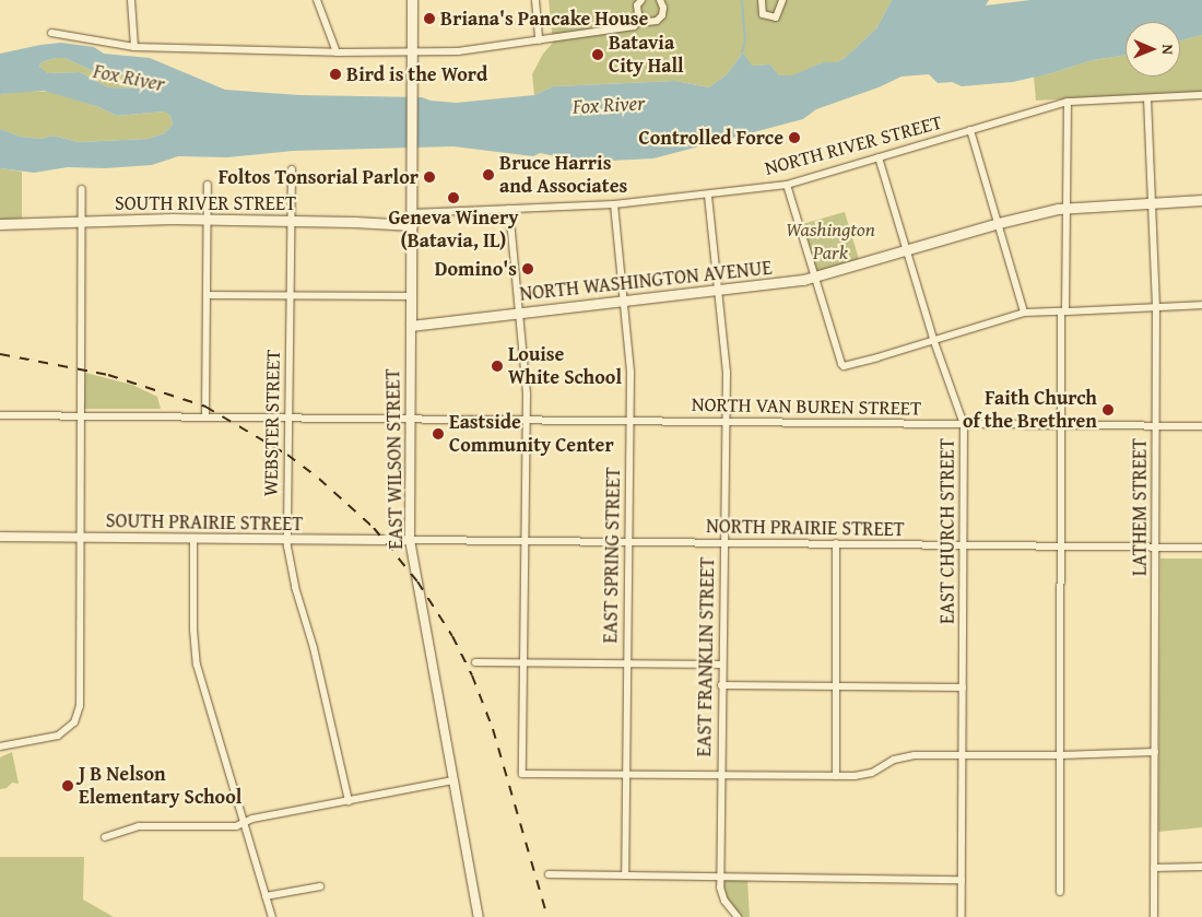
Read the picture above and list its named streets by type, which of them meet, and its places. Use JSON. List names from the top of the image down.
{
  "streets": {
    "main road": ["SOUTH RIVER STREET", "NORTH WASHINGTON AVENUE", "EAST WILSON STREET"],
    "street": [
      "NORTH RIVER STREET",
      "NORTH VAN BUREN STREET",
      "WEBSTER STREET",
      "LATHEM STREET",
      "SOUTH PRAIRIE STREET",
      "NORTH PRAIRIE STREET",
      "EAST CHURCH STREET",
      "EAST SPRING STREET",
      "EAST FRANKLIN STREET"
    ]
  },
  "crossings": [
    ["NORTH RIVER STREET", "EAST WILSON STREET"],
    ["NORTH RIVER STREET", "LATHEM STREET"],
    ["NORTH RIVER STREET", "EAST CHURCH STREET"],
    ["NORTH RIVER STREET", "EAST SPRING STREET"],
    ["NORTH RIVER STREET", "EAST FRANKLIN STREET"],
    ["SOUTH RIVER STREET", "WEBSTER STREET"],
    ["SOUTH RIVER STREET", "EAST WILSON STREET"],
    ["NORTH WASHINGTON AVENUE", "EAST WILSON STREET"],
    ["NORTH WASHINGTON AVENUE", "LATHEM STREET"],
    ["NORTH WASHINGTON AVENUE", "EAST CHURCH STREET"],
    ["NORTH WASHINGTON AVENUE", "EAST SPRING STREET"],
    ["NORTH WASHINGTON AVENUE", "EAST FRANKLIN STREET"],
    ["NORTH VAN BUREN STREET", "WEBSTER STREET"],
    ["NORTH VAN BUREN STREET", "EAST WILSON STREET"],
    ["NORTH VAN BUREN STREET", "LATHEM STREET"],
    ["NORTH VAN BUREN STREET", "EAST CHURCH STREET"],
    ["NORTH VAN BUREN STREET", "EAST SPRING STREET"],
    ["NORTH VAN BUREN STREET", "EAST FRANKLIN STREET"],
    ["WEBSTER STREET", "SOUTH PRAIRIE STREET"],
    ["EAST WILSON STREET", "SOUTH PRAIRIE STREET"],
    ["EAST WILSON STREET", "NORTH PRAIRIE STREET"],
    ["LATHEM STREET", "NORTH PRAIRIE STREET"],
    ["SOUTH PRAIRIE STREET", "NORTH PRAIRIE STREET"],
    ["NORTH PRAIRIE STREET", "EAST CHURCH STREET"],
    ["NORTH PRAIRIE STREET", "EAST SPRING STREET"],
    ["NORTH PRAIRIE STREET", "EAST FRANKLIN STREET"]
  ],
  "water": ["Fox River"],
  "parks": ["Washington Park"],
  "places": [
    "Briana's Pancake House",
    "Batavia City Hall",
    "Bird is the Word",
    "Controlled Force",
    "Bruce Harris and Associates",
    "Foltos Tonsorial Parlor",
    "Geneva Winery (Batavia, IL)",
    "Domino's",
    "Louise White School",
    "Faith Church of the Brethren",
    "Eastside Community Center",
    "J B Nelson Elementary School"
  ],
  "north": "right"
}
